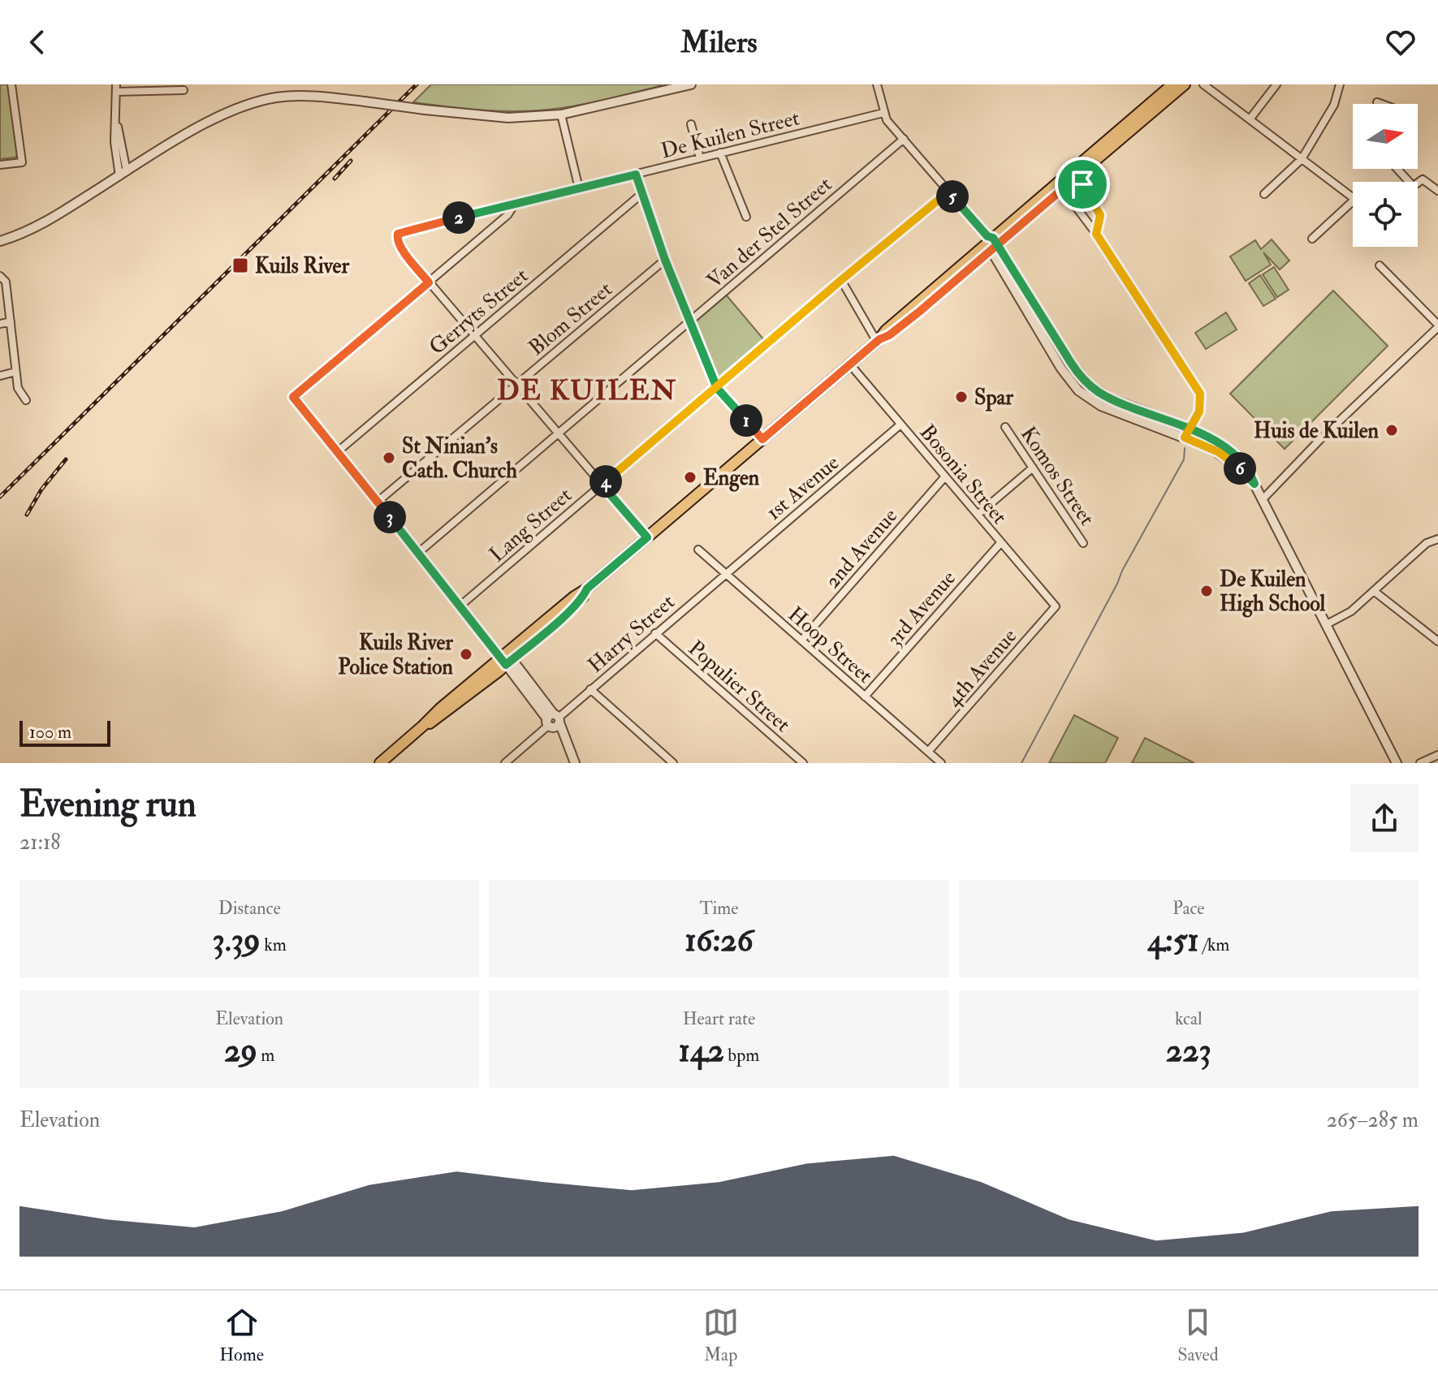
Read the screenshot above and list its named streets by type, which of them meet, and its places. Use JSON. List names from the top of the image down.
{
  "streets": {
    "street": [
      "De Kuilen Street",
      "Van der Stel Street",
      "Gerryts Street",
      "Blom Street",
      "Bosonia Street",
      "Komos Street",
      "1st Avenue",
      "Lang Street",
      "2nd Avenue",
      "3rd Avenue",
      "Harry Street",
      "Hoop Street",
      "4th Avenue",
      "Populier Street"
    ]
  },
  "crossings": [
    ["Bosonia Street", "1st Avenue"],
    ["Bosonia Street", "2nd Avenue"],
    ["Bosonia Street", "3rd Avenue"],
    ["Bosonia Street", "4th Avenue"],
    ["1st Avenue", "Harry Street"],
    ["1st Avenue", "Hoop Street"],
    ["2nd Avenue", "Hoop Street"],
    ["3rd Avenue", "Hoop Street"],
    ["Harry Street", "Hoop Street"],
    ["Harry Street", "Populier Street"],
    ["Hoop Street", "4th Avenue"]
  ],
  "districts": ["DE KUILEN"],
  "places": {
    "transit": ["Kuils River"],
    "other": [
      "Spar",
      "Huis de Kuilen",
      "St Ninian's Cath. Church",
      "Engen",
      "De Kuilen High School",
      "Kuils River Police Station"
    ]
  },
  "scale_bar": "100 m",
  "north": "right",
  "page": {
    "header": "Milers",
    "pins": [
      "5",
      "2",
      "1",
      "6",
      "4",
      "3"
    ],
    "scale": "100 m",
    "heading": ["Evening run", "21:18"],
    "stats": [
      ["Distance", "3.39 km"],
      ["Time", "16:26"],
      ["Pace", "4:51 /km"],
      ["Elevation", "29 m"],
      ["Heart rate", "142 bpm"],
      ["kcal", "223"]
    ],
    "chart": ["Elevation", "265–285 m"],
    "tabs": ["Home", "Map", "Saved"]
  }
}
